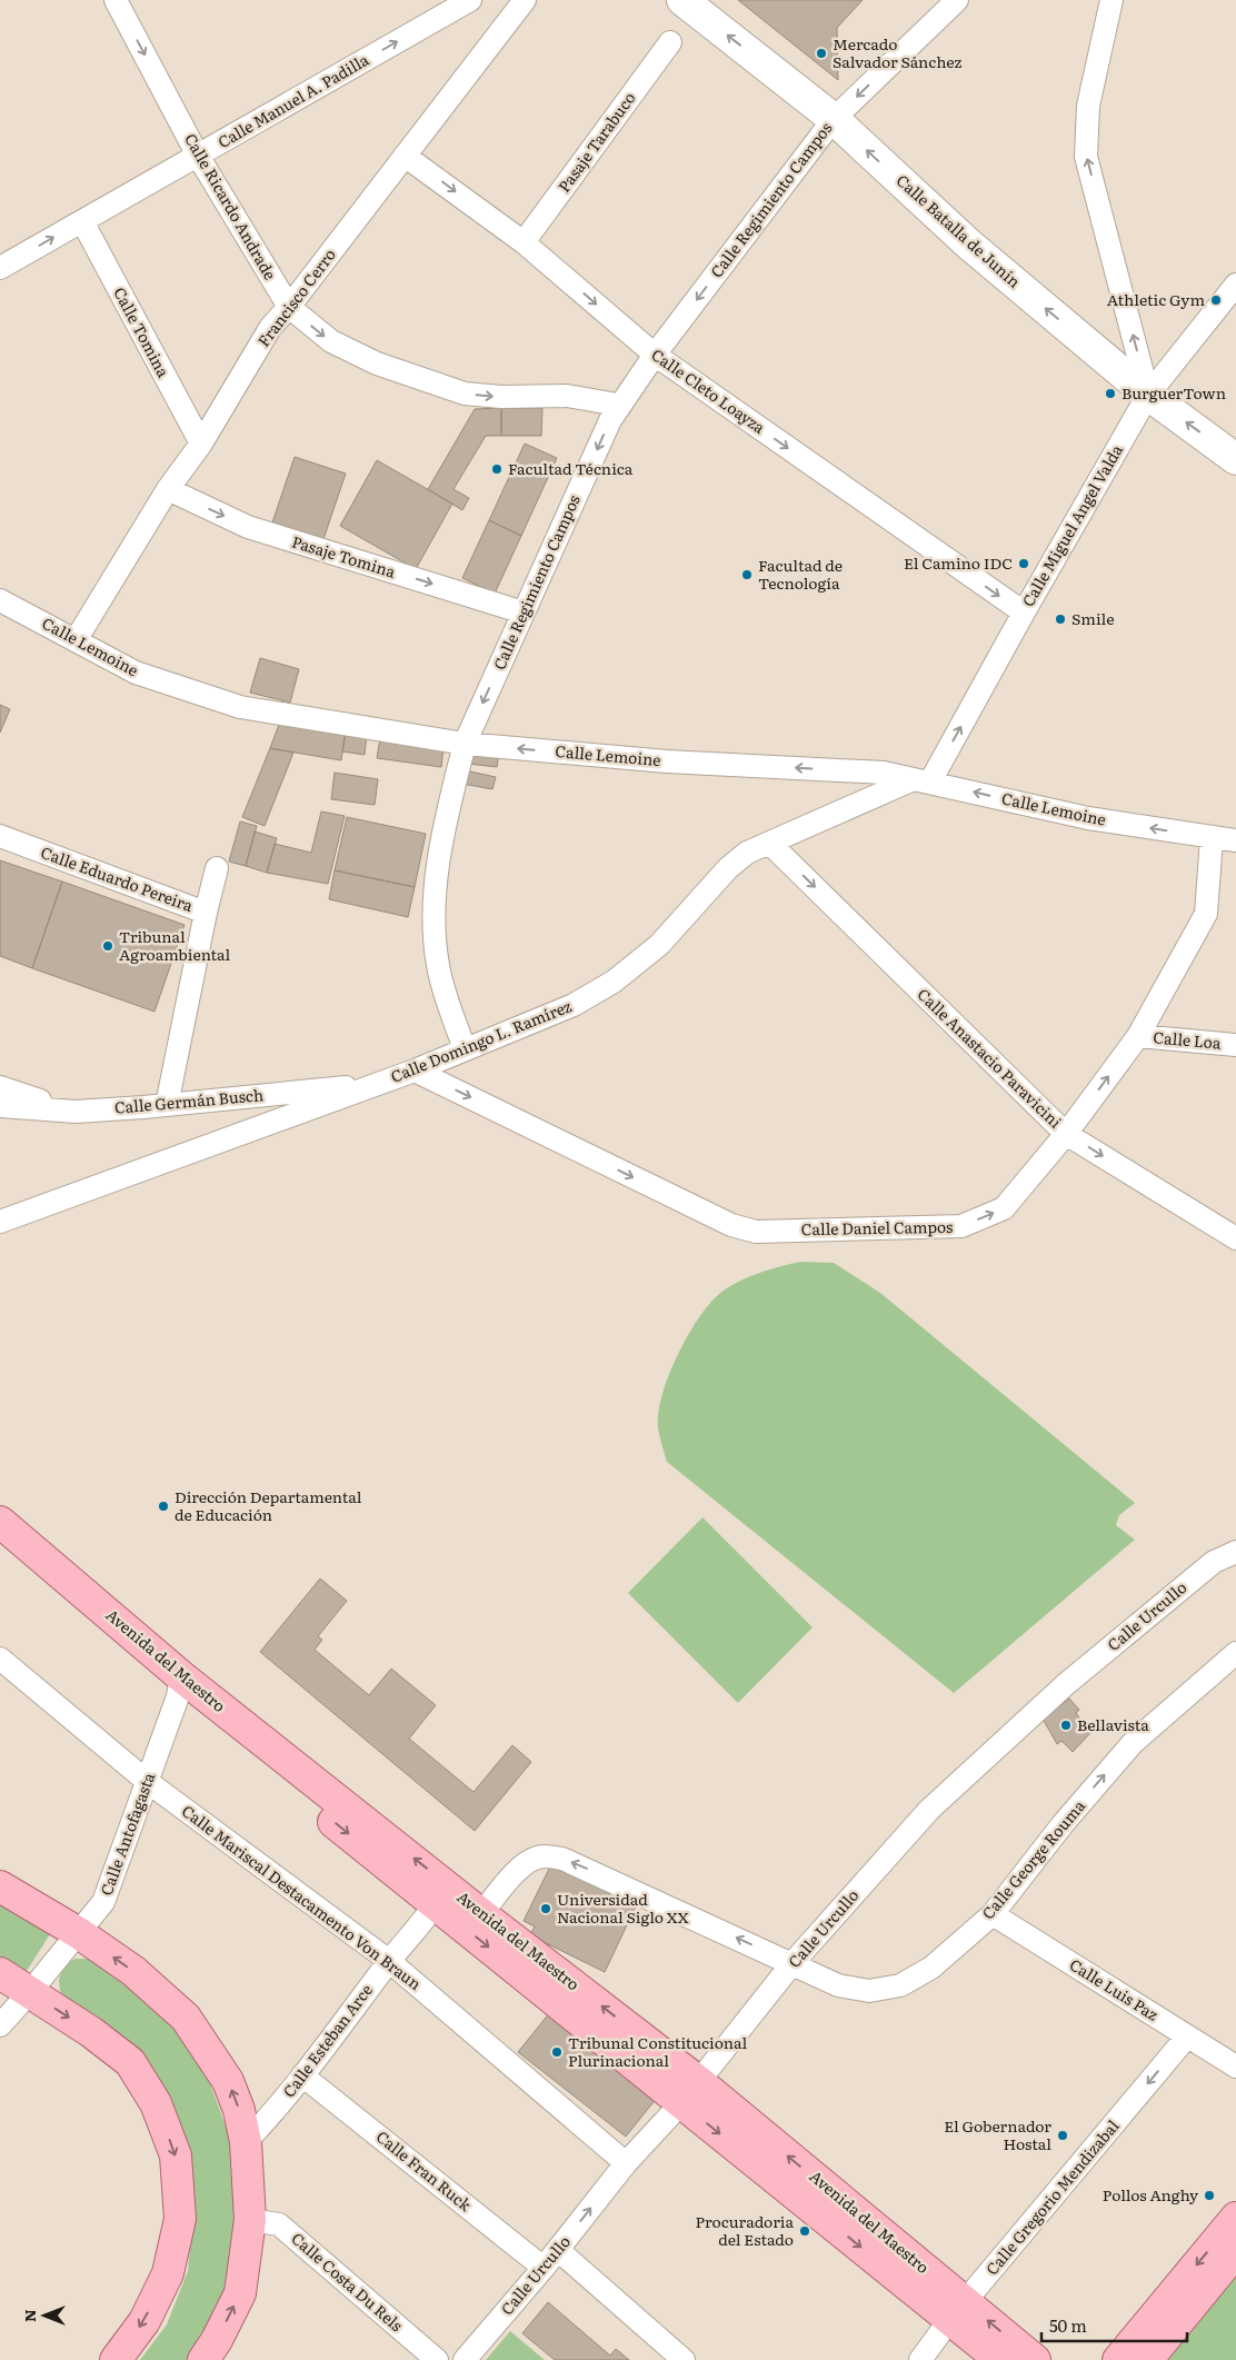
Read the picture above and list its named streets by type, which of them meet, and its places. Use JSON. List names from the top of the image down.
{
  "streets": {
    "main road": ["Calle Batalla de Junín", "Avenida del Maestro"],
    "street": [
      "Calle Manuel A. Padilla",
      "Pasaje Tarabuco",
      "Calle Regimiento Campos",
      "Calle Ricardo Andrade",
      "Francisco Cerro",
      "Calle Tomina",
      "Calle Cleto Loayza",
      "Calle Miguel Angel Valda",
      "Pasaje Tomina",
      "Calle Lemoine",
      "Calle Eduardo Pereira",
      "Calle Loa",
      "Calle Domingo L. Ramírez",
      "Calle Anastacio Paravicini",
      "Calle Germán Busch",
      "Calle Daniel Campos",
      "Calle Urcullo",
      "Calle Antofagasta",
      "Calle George Rouma",
      "Calle Mariscal Destacamento Von Braun",
      "Calle Luis Paz",
      "Calle Esteban Arce",
      "Calle Fran Ruck",
      "Calle Gregorio Mendizabal",
      "Calle Costa Du Rels"
    ]
  },
  "crossings": [
    ["Calle Manuel A. Padilla", "Calle Ricardo Andrade"],
    ["Calle Manuel A. Padilla", "Calle Tomina"],
    ["Pasaje Tarabuco", "Calle Cleto Loayza"],
    ["Calle Regimiento Campos", "Calle Ricardo Andrade"],
    ["Calle Regimiento Campos", "Calle Batalla de Junín"],
    ["Calle Regimiento Campos", "Calle Cleto Loayza"],
    ["Calle Regimiento Campos", "Pasaje Tomina"],
    ["Calle Regimiento Campos", "Calle Lemoine"],
    ["Calle Regimiento Campos", "Calle Domingo L. Ramírez"],
    ["Calle Ricardo Andrade", "Francisco Cerro"],
    ["Calle Batalla de Junín", "Calle Miguel Angel Valda"],
    ["Francisco Cerro", "Calle Tomina"],
    ["Francisco Cerro", "Calle Cleto Loayza"],
    ["Francisco Cerro", "Pasaje Tomina"],
    ["Francisco Cerro", "Calle Lemoine"],
    ["Calle Cleto Loayza", "Calle Miguel Angel Valda"],
    ["Calle Miguel Angel Valda", "Calle Lemoine"],
    ["Calle Miguel Angel Valda", "Calle Domingo L. Ramírez"],
    ["Calle Lemoine", "Calle Domingo L. Ramírez"],
    ["Calle Lemoine", "Calle Daniel Campos"],
    ["Calle Eduardo Pereira", "Calle Germán Busch"],
    ["Calle Loa", "Calle Daniel Campos"],
    ["Calle Domingo L. Ramírez", "Calle Anastacio Paravicini"],
    ["Calle Domingo L. Ramírez", "Calle Germán Busch"],
    ["Calle Domingo L. Ramírez", "Calle Daniel Campos"],
    ["Calle Anastacio Paravicini", "Calle Daniel Campos"],
    ["Calle Urcullo", "Avenida del Maestro"],
    ["Calle Urcullo", "Calle George Rouma"],
    ["Calle Urcullo", "Calle Mariscal Destacamento Von Braun"],
    ["Calle Urcullo", "Calle Fran Ruck"],
    ["Avenida del Maestro", "Calle Antofagasta"],
    ["Avenida del Maestro", "Calle George Rouma"],
    ["Avenida del Maestro", "Calle Esteban Arce"],
    ["Avenida del Maestro", "Calle Gregorio Mendizabal"],
    ["Calle Antofagasta", "Calle Mariscal Destacamento Von Braun"],
    ["Calle George Rouma", "Calle Luis Paz"],
    ["Calle Mariscal Destacamento Von Braun", "Calle Esteban Arce"],
    ["Calle Luis Paz", "Calle Gregorio Mendizabal"],
    ["Calle Esteban Arce", "Calle Fran Ruck"]
  ],
  "one_way": [
    "Calle Manuel A. Padilla",
    "Calle Regimiento Campos",
    "Calle Ricardo Andrade",
    "Calle Batalla de Junín",
    "Calle Cleto Loayza",
    "Pasaje Tomina",
    "Calle Lemoine",
    "Calle Anastacio Paravicini",
    "Calle Daniel Campos",
    "Calle Gregorio Mendizabal"
  ],
  "places": [
    "Mercado Salvador Sánchez",
    "Athletic Gym",
    "BurguerTown",
    "Facultad Técnica",
    "El Camino IDC",
    "Facultad de Tecnología",
    "Smile",
    "Tribunal Agroambiental",
    "Dirección Departamental de Educación",
    "Bellavista",
    "Universidad Nacional Siglo XX",
    "Tribunal Constitucional Plurinacional",
    "El Gobernador Hostal",
    "Pollos Anghy",
    "Procuradoria del Estado"
  ],
  "scale_bar": "50 m",
  "north": "left"
}
